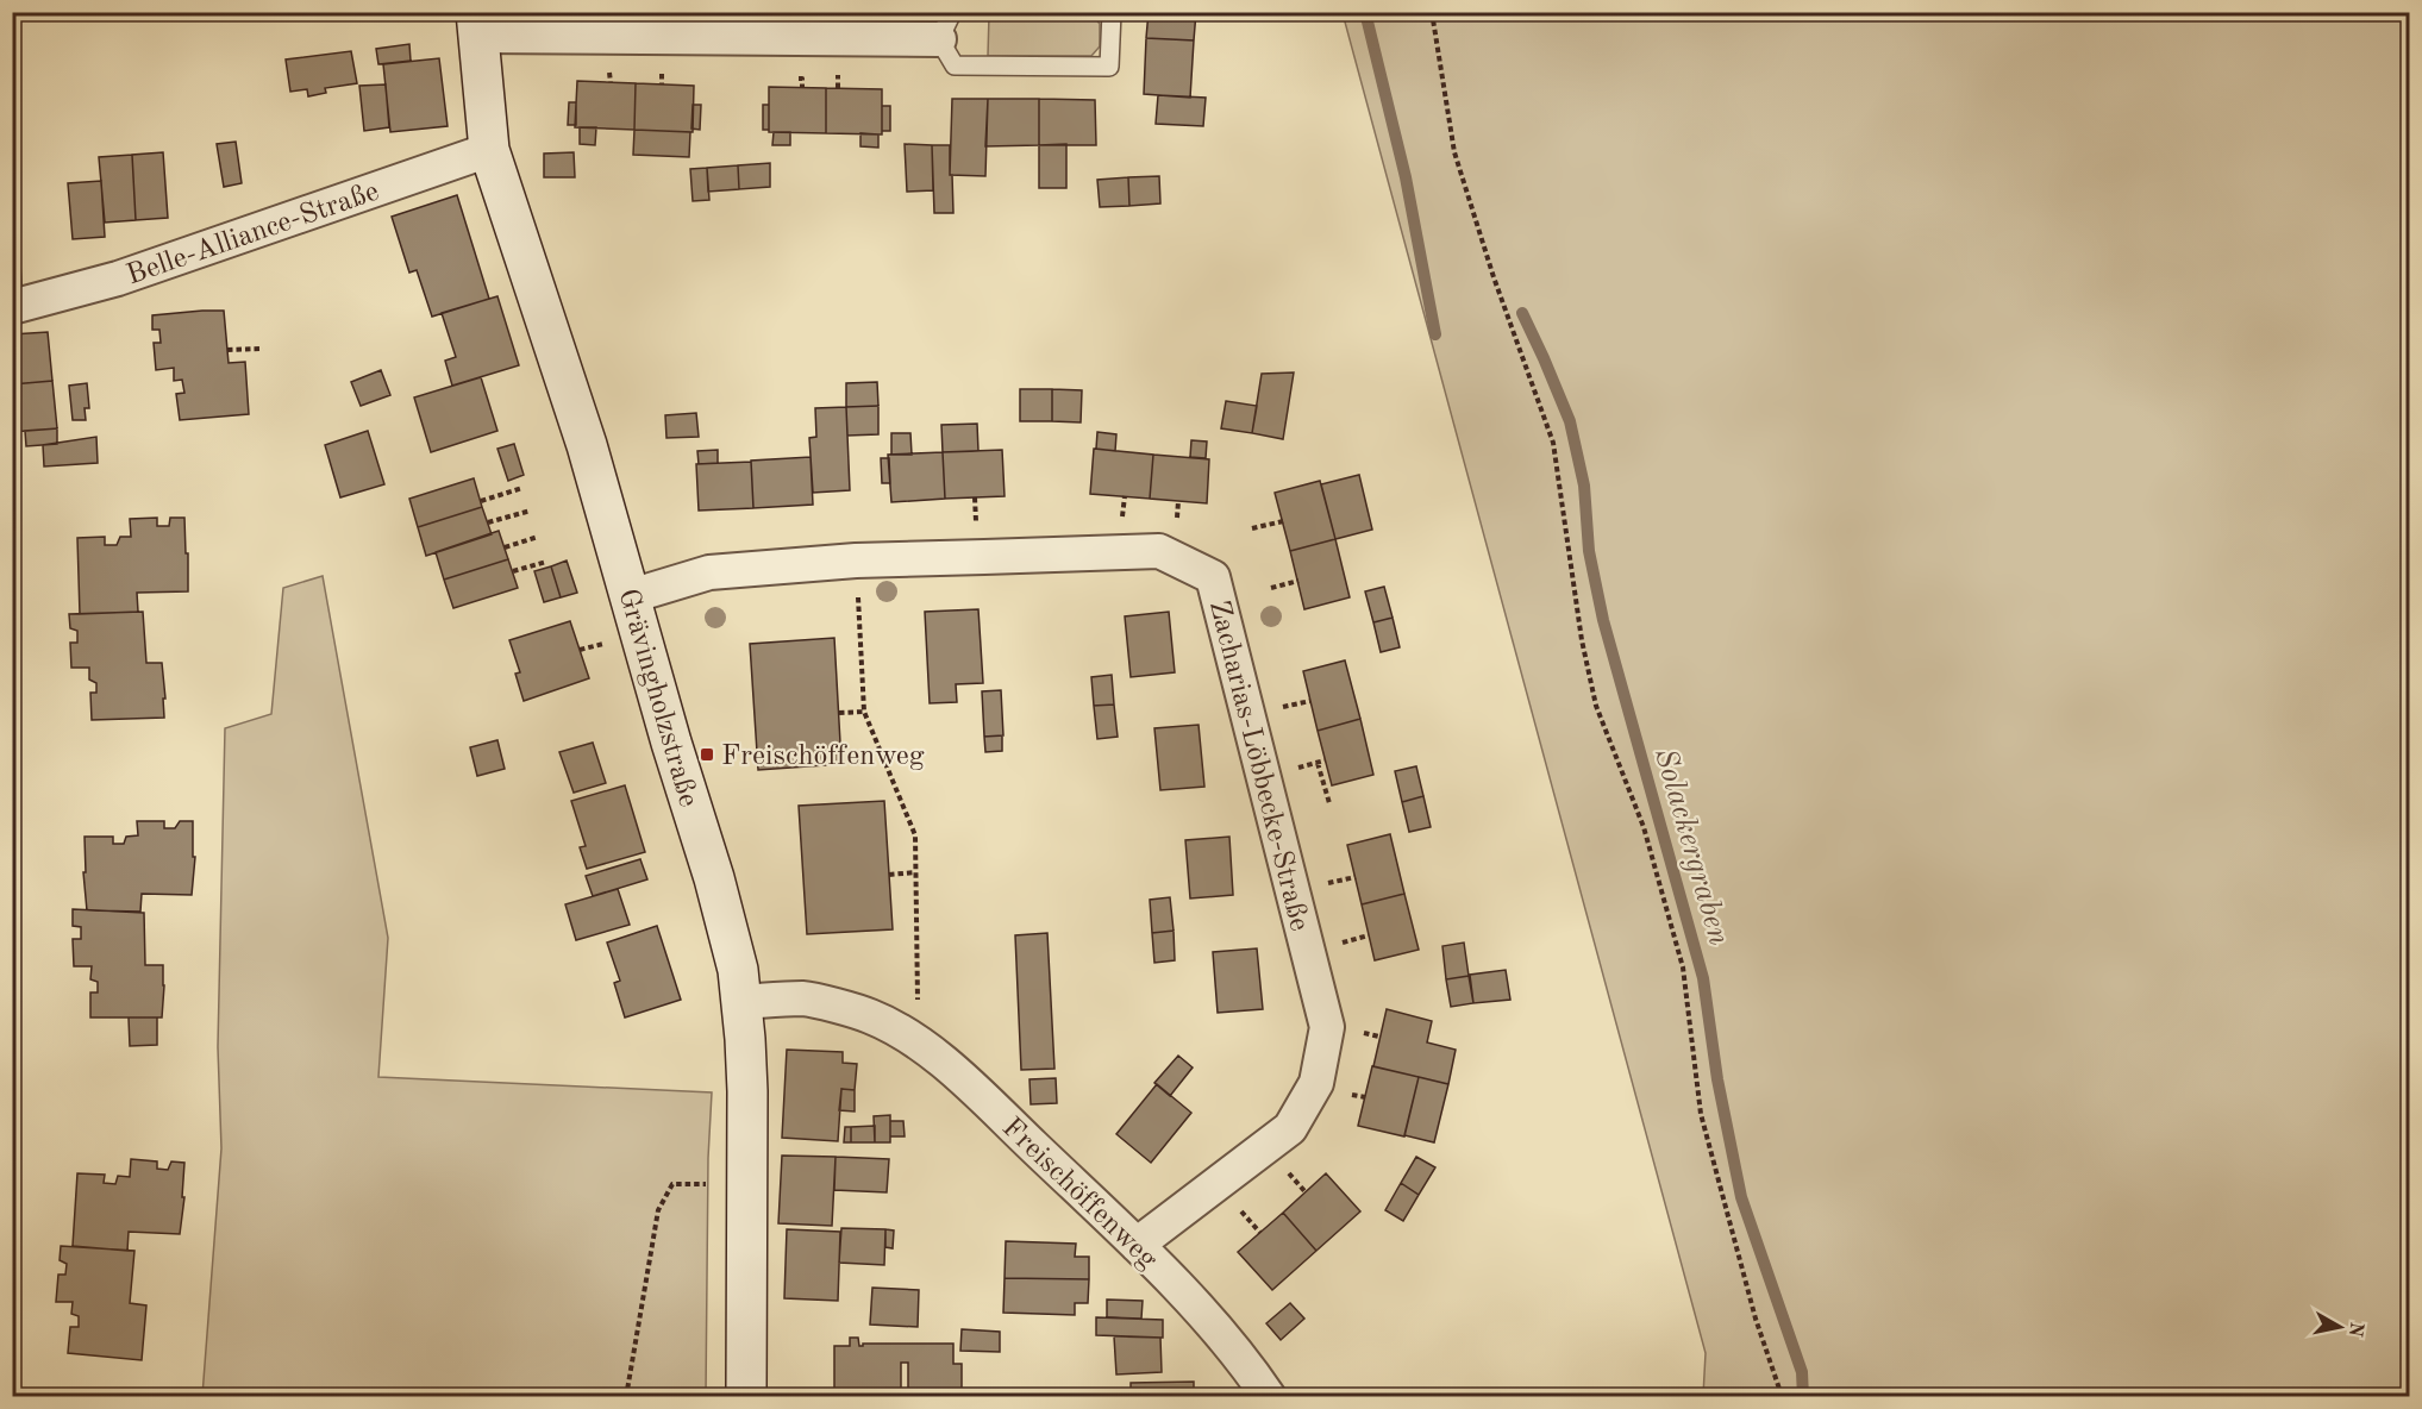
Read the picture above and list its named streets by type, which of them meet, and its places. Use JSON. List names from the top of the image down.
{
  "streets": {
    "main road": ["Grävingholzstraße"],
    "street": ["Belle-Alliance-Straße", "Zacharias-Löbbecke-Straße", "Freischöffenweg"]
  },
  "crossings": [
    ["Belle-Alliance-Straße", "Grävingholzstraße"],
    ["Grävingholzstraße", "Zacharias-Löbbecke-Straße"],
    ["Grävingholzstraße", "Freischöffenweg"],
    ["Zacharias-Löbbecke-Straße", "Freischöffenweg"]
  ],
  "water": ["Solackergraben"],
  "places": {
    "transit": ["Freischöffenweg"]
  },
  "north": "right"
}
